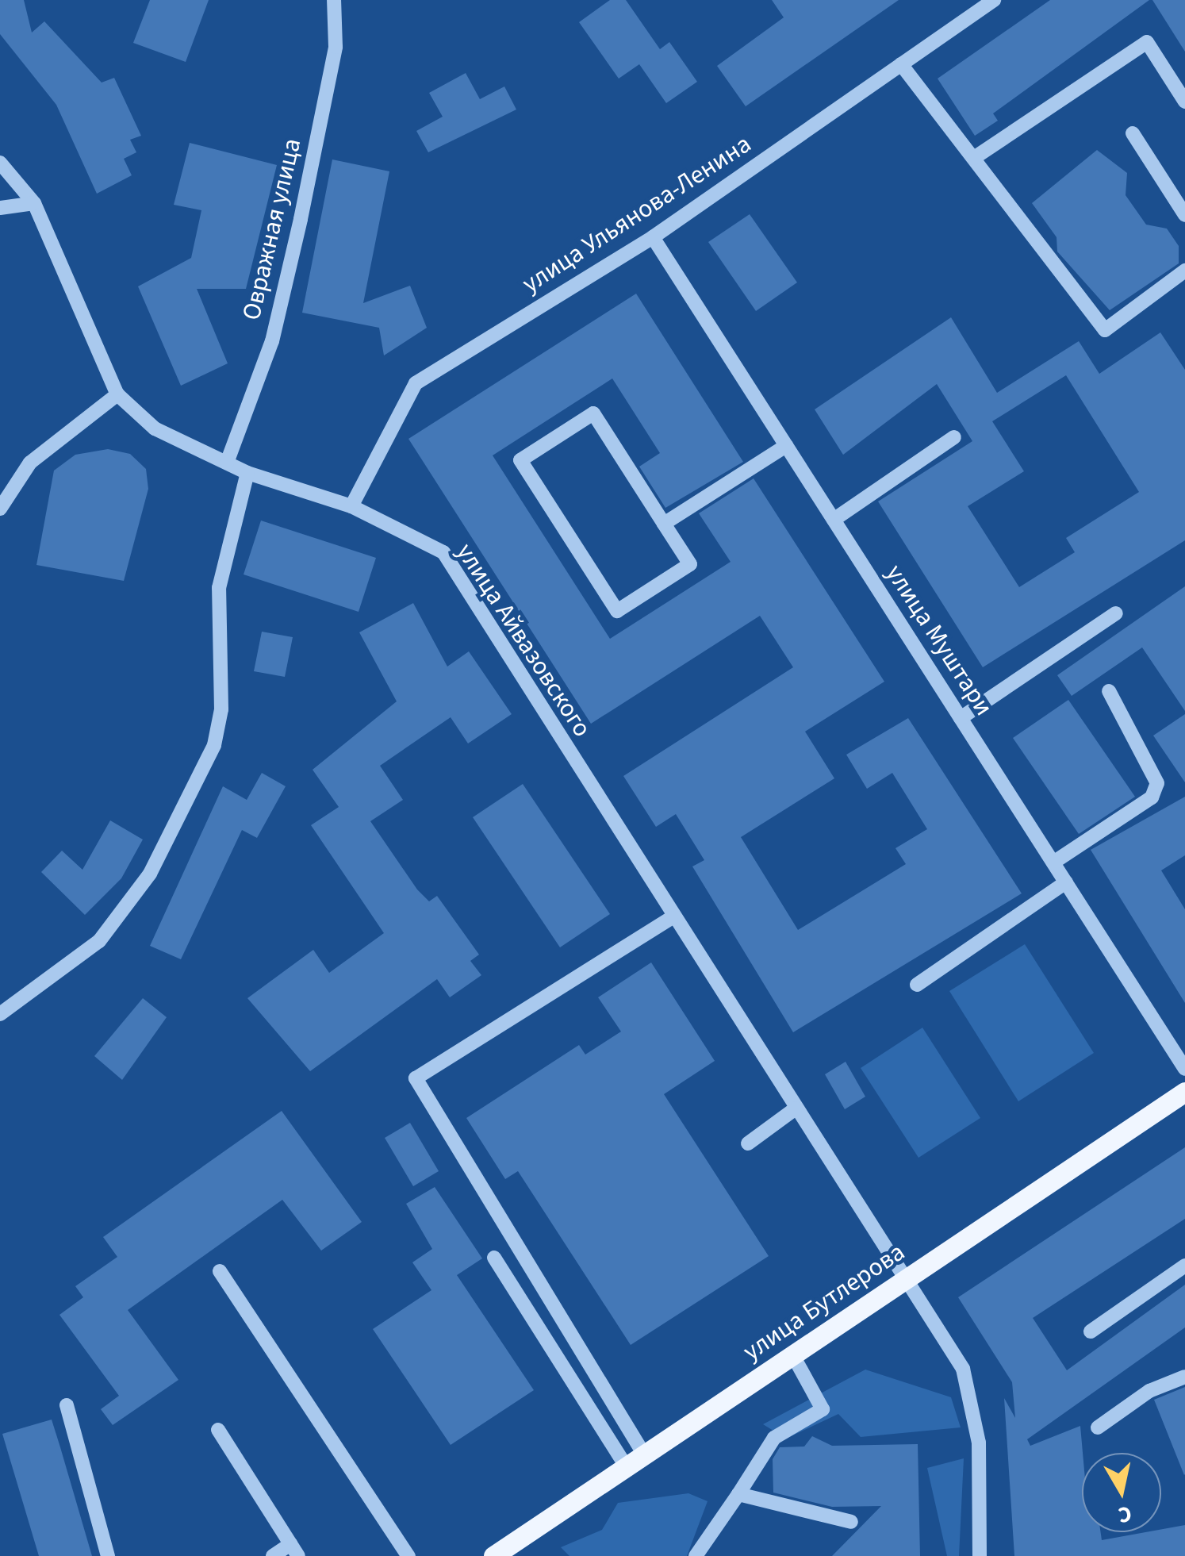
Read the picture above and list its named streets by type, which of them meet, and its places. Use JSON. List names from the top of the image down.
{
  "streets": {
    "main road": ["улица Бутлерова"],
    "street": [
      "улица Ульянова-Ленина",
      "Овражная улица",
      "улица Айвазовского",
      "улица Муштари"
    ]
  },
  "crossings": [
    ["улица Ульянова-Ленина", "улица Айвазовского"],
    ["улица Ульянова-Ленина", "улица Муштари"],
    ["Овражная улица", "улица Айвазовского"],
    ["улица Айвазовского", "улица Бутлерова"]
  ],
  "north": "bottom"
}
